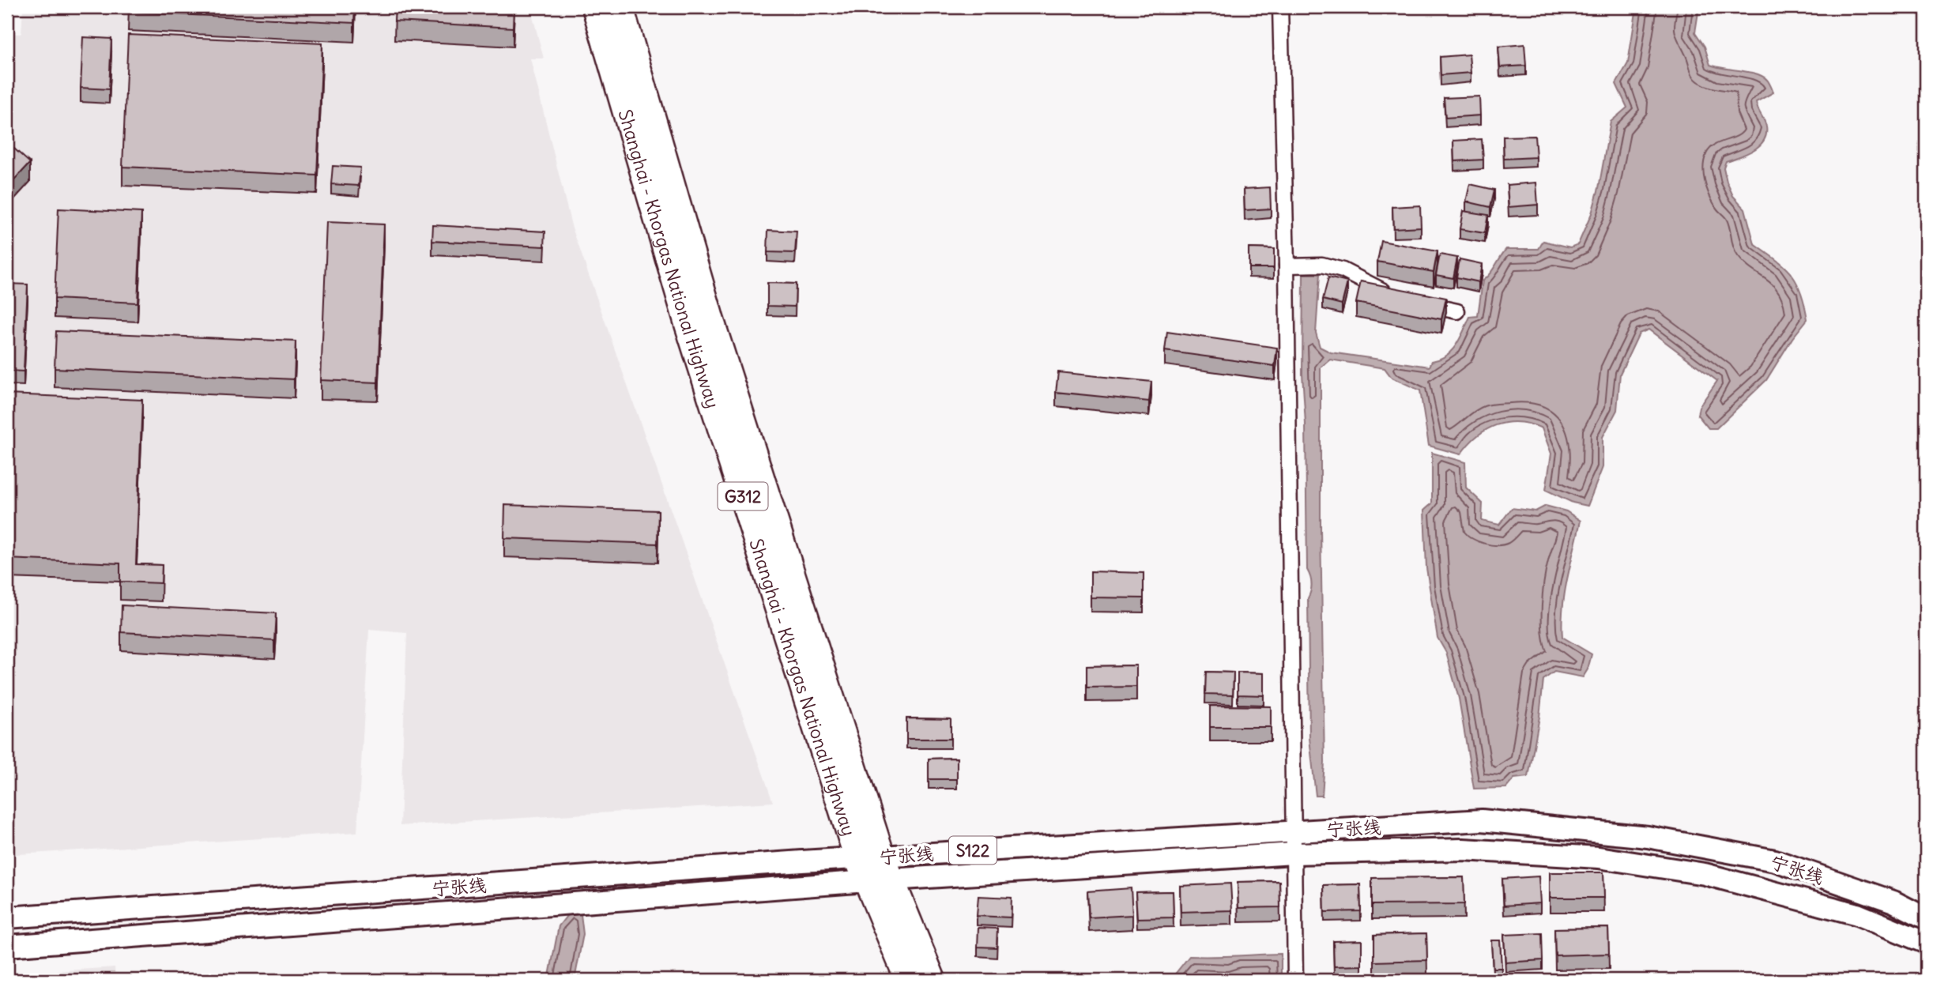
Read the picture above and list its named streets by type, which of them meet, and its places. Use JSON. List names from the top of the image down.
{
  "streets": {
    "highway": ["Shanghai - Khorgas National Highway", "G312"],
    "main road": ["宁张线", "S122"]
  },
  "crossings": [
    ["Shanghai - Khorgas National Highway", "宁张线"]
  ]
}
